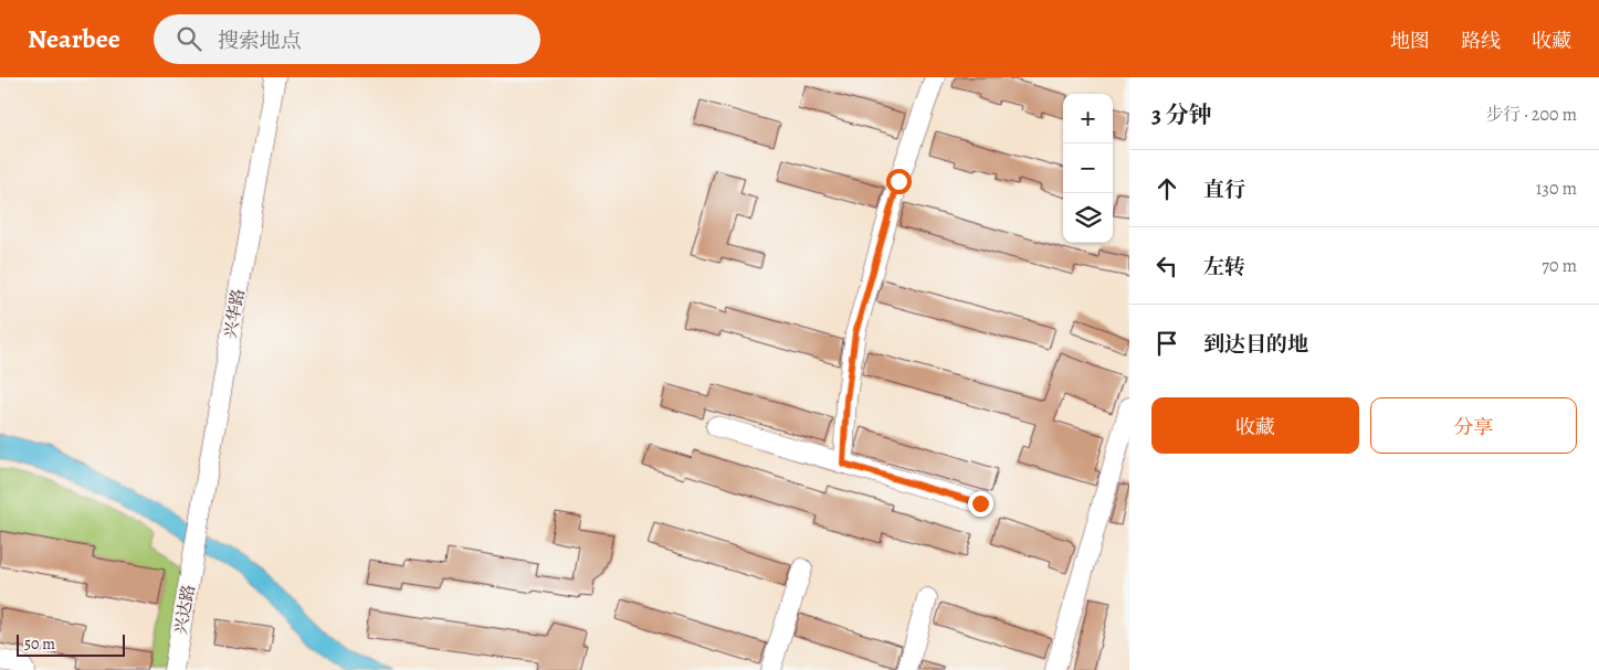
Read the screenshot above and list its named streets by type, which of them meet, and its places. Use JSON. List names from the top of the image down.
{
  "streets": {
    "street": ["兴华路", "兴达路"]
  },
  "crossings": [
    ["兴华路", "兴达路"]
  ],
  "scale_bar": "50 m",
  "page": {
    "header": "Nearbee",
    "search": "搜索地点",
    "nav": ["地图", "路线", "收藏"],
    "heading": ["3 分钟", "步行 · 200 m"],
    "map_buttons": ["+", "−"],
    "list": [
      ["直行", "130 m"],
      ["左转", "70 m"],
      "到达目的地"
    ],
    "buttons": ["收藏", "分享"],
    "scale": "50 m"
  }
}
